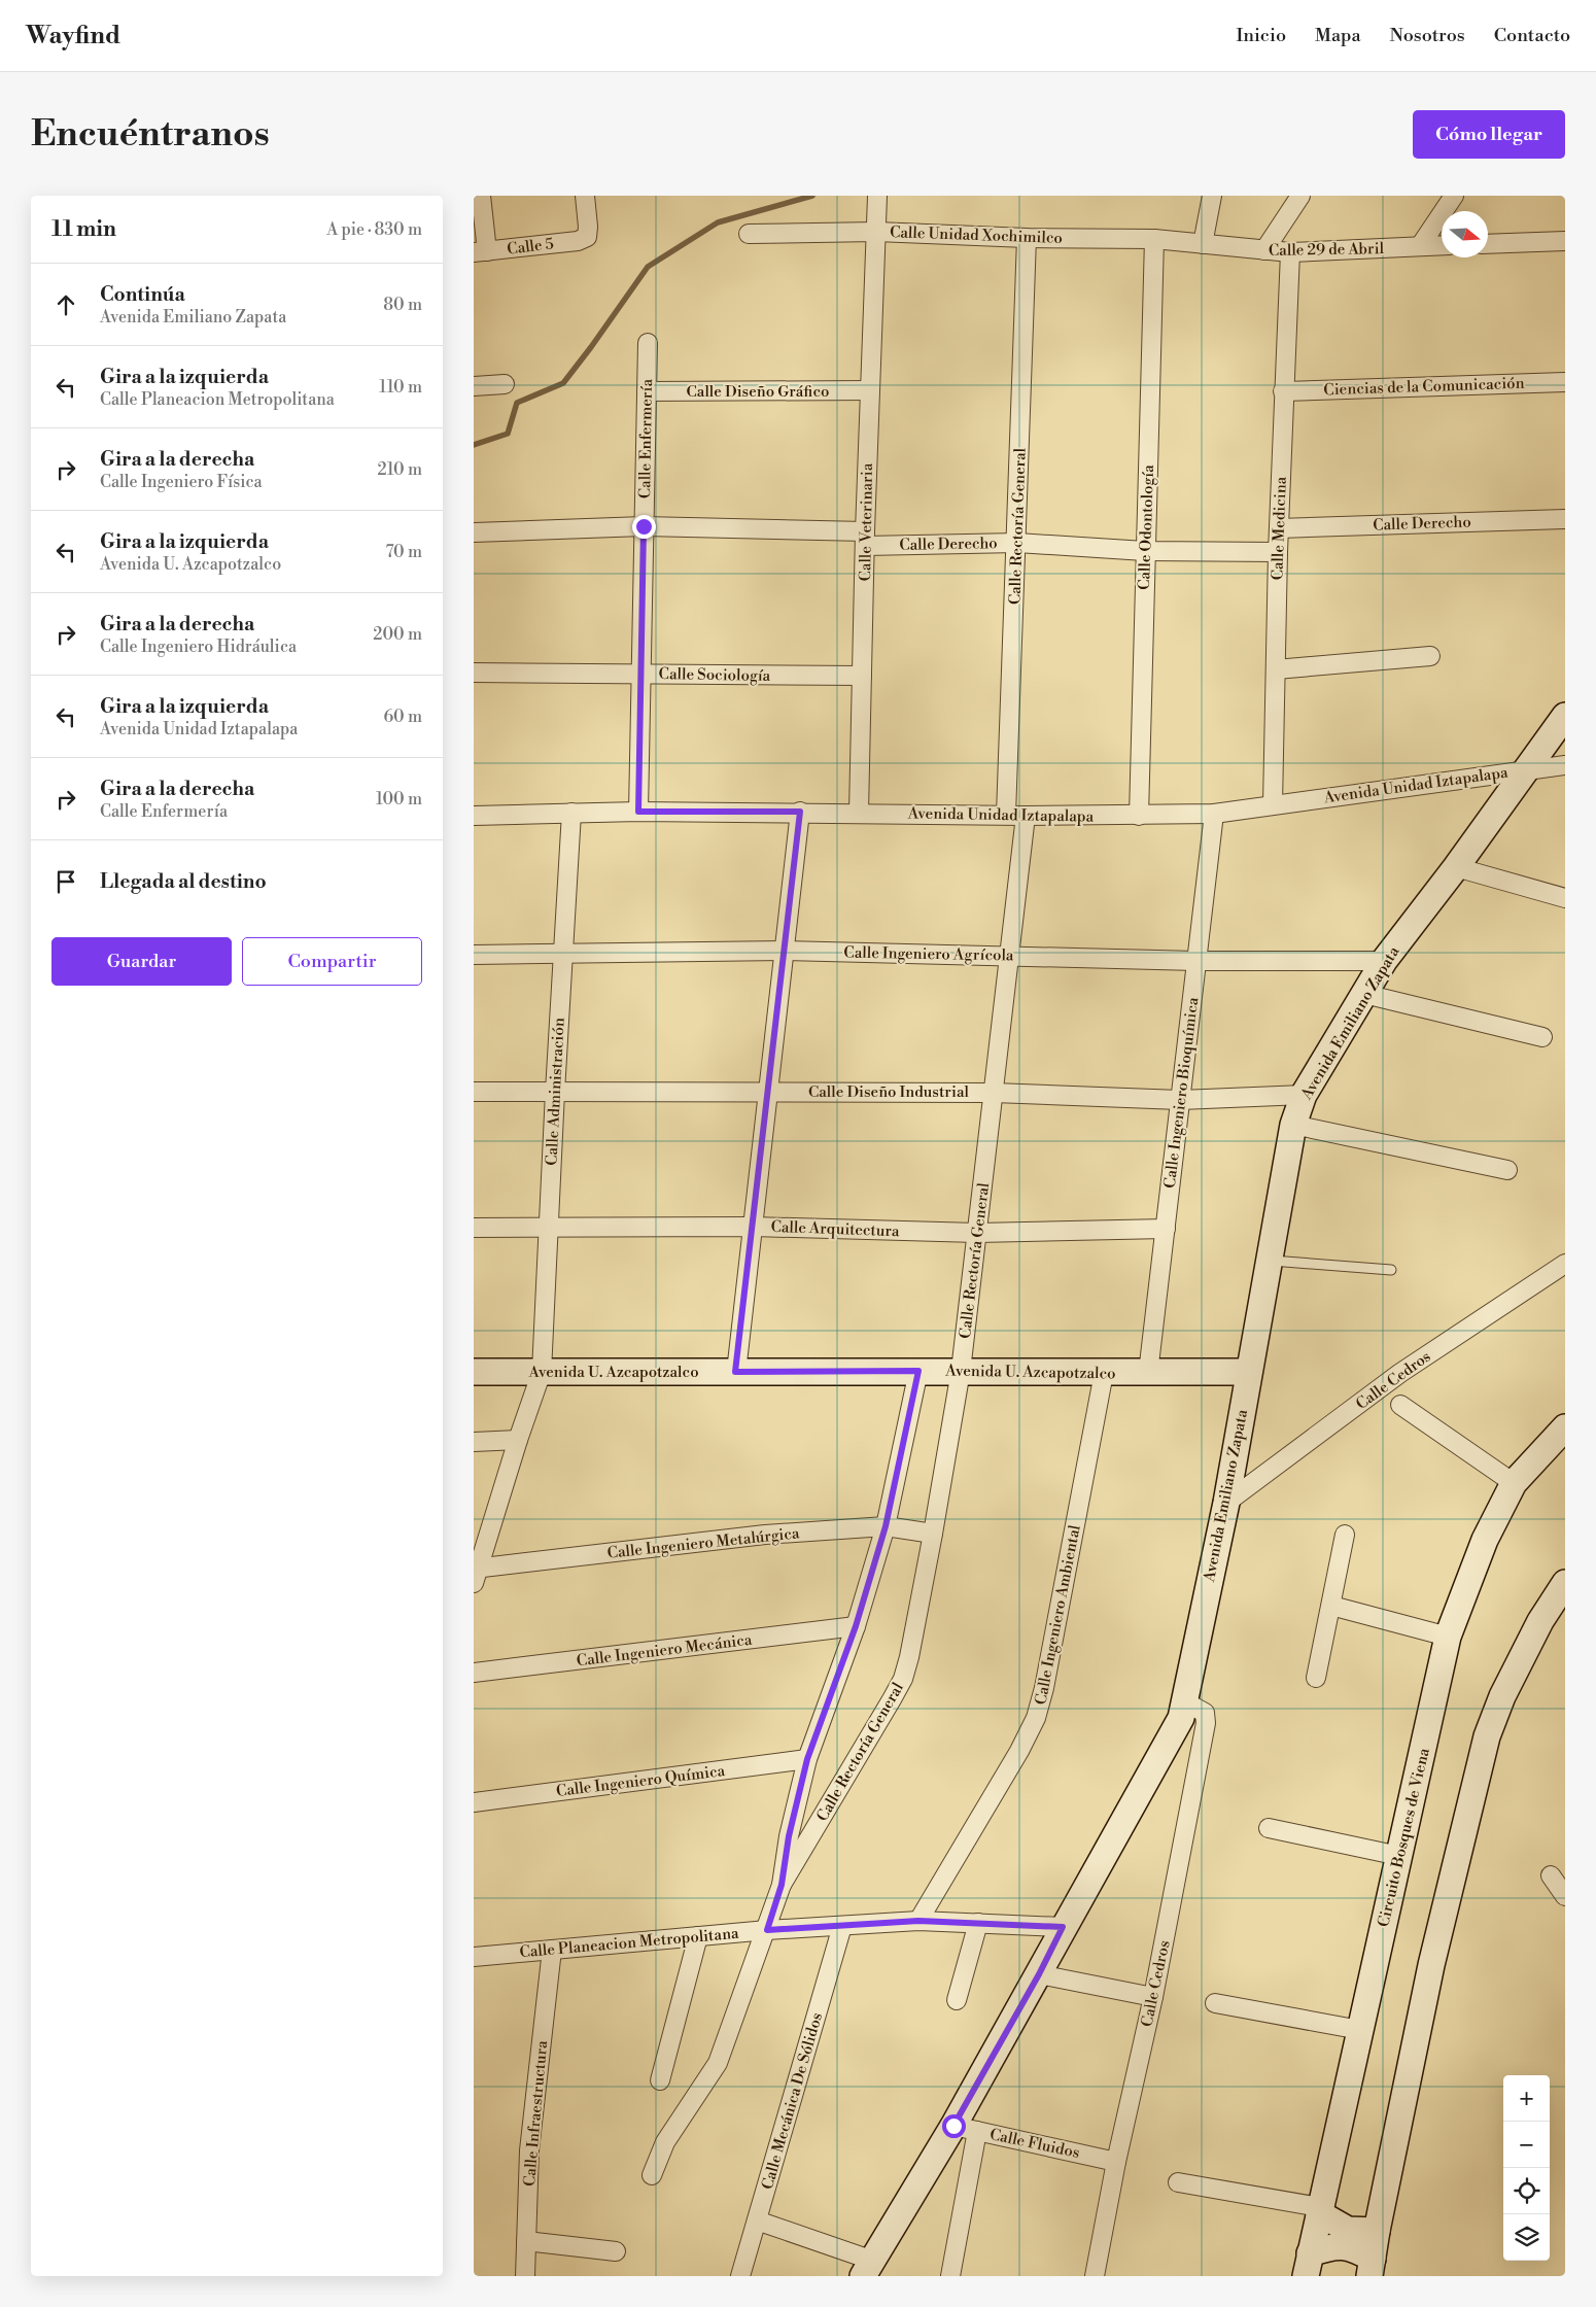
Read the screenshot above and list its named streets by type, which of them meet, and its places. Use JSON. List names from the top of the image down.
{
  "streets": {
    "street": [
      "Calle Unidad Xochimilco",
      "Calle 5",
      "Calle 29 de Abril",
      "Ciencias de la Comunicación",
      "Calle Diseño Gráfico",
      "Calle Enfermería",
      "Calle Veterinaria",
      "Calle Derecho",
      "Calle Rectoría General",
      "Calle Odontología",
      "Calle Medicina",
      "Calle Sociología",
      "Avenida Unidad Iztapalapa",
      "Calle Ingeniero Agrícola",
      "Avenida Emiliano Zapata",
      "Calle Administración",
      "Calle Diseño Industrial",
      "Calle Ingeniero Bioquímica",
      "Calle Arquitectura",
      "Avenida U. Azcapotzalco",
      "Calle Cedros",
      "Calle Ingeniero Metalúrgica",
      "Calle Ingeniero Ambiental",
      "Calle Ingeniero Mecánica",
      "Calle Ingeniero Química",
      "Circuito Bosques de Viena",
      "Calle Planeacion Metropolitana",
      "Calle Mecánica De Sólidos",
      "Calle Infraestructura",
      "Calle Fluidos"
    ]
  },
  "crossings": [
    ["Calle Unidad Xochimilco", "Calle 29 de Abril"],
    ["Calle Unidad Xochimilco", "Calle Veterinaria"],
    ["Calle Unidad Xochimilco", "Calle Rectoría General"],
    ["Calle Unidad Xochimilco", "Calle Odontología"],
    ["Calle 29 de Abril", "Calle Medicina"],
    ["Ciencias de la Comunicación", "Calle Medicina"],
    ["Calle Diseño Gráfico", "Calle Enfermería"],
    ["Calle Diseño Gráfico", "Calle Veterinaria"],
    ["Calle Enfermería", "Calle Derecho"],
    ["Calle Enfermería", "Calle Sociología"],
    ["Calle Enfermería", "Avenida Unidad Iztapalapa"],
    ["Calle Veterinaria", "Calle Derecho"],
    ["Calle Veterinaria", "Calle Sociología"],
    ["Calle Veterinaria", "Avenida Unidad Iztapalapa"],
    ["Calle Derecho", "Calle Rectoría General"],
    ["Calle Derecho", "Calle Odontología"],
    ["Calle Derecho", "Calle Medicina"],
    ["Calle Rectoría General", "Avenida Unidad Iztapalapa"],
    ["Calle Rectoría General", "Calle Ingeniero Agrícola"],
    ["Calle Rectoría General", "Calle Diseño Industrial"],
    ["Calle Rectoría General", "Calle Arquitectura"],
    ["Calle Rectoría General", "Avenida U. Azcapotzalco"],
    ["Calle Rectoría General", "Calle Ingeniero Metalúrgica"],
    ["Calle Odontología", "Avenida Unidad Iztapalapa"],
    ["Calle Medicina", "Avenida Unidad Iztapalapa"],
    ["Avenida Unidad Iztapalapa", "Avenida Emiliano Zapata"],
    ["Avenida Unidad Iztapalapa", "Calle Administración"],
    ["Avenida Unidad Iztapalapa", "Calle Ingeniero Bioquímica"],
    ["Calle Ingeniero Agrícola", "Avenida Emiliano Zapata"],
    ["Calle Ingeniero Agrícola", "Calle Administración"],
    ["Calle Ingeniero Agrícola", "Calle Ingeniero Bioquímica"],
    ["Avenida Emiliano Zapata", "Calle Diseño Industrial"],
    ["Avenida Emiliano Zapata", "Avenida U. Azcapotzalco"],
    ["Avenida Emiliano Zapata", "Calle Cedros"],
    ["Avenida Emiliano Zapata", "Calle Planeacion Metropolitana"],
    ["Avenida Emiliano Zapata", "Calle Fluidos"],
    ["Calle Administración", "Calle Diseño Industrial"],
    ["Calle Administración", "Calle Arquitectura"],
    ["Calle Administración", "Avenida U. Azcapotzalco"],
    ["Calle Administración", "Calle Ingeniero Metalúrgica"],
    ["Calle Diseño Industrial", "Calle Ingeniero Bioquímica"],
    ["Calle Ingeniero Bioquímica", "Calle Arquitectura"],
    ["Calle Ingeniero Bioquímica", "Avenida U. Azcapotzalco"],
    ["Avenida U. Azcapotzalco", "Calle Ingeniero Ambiental"],
    ["Calle Cedros", "Calle Fluidos"],
    ["Calle Ingeniero Ambiental", "Calle Planeacion Metropolitana"],
    ["Calle Planeacion Metropolitana", "Calle Mecánica De Sólidos"],
    ["Calle Planeacion Metropolitana", "Calle Infraestructura"]
  ],
  "north": "right",
  "page": {
    "header": "Wayfind",
    "nav": [
      "Inicio",
      "Mapa",
      "Nosotros",
      "Contacto"
    ],
    "buttons": [
      "Cómo llegar",
      ["Guardar", "Compartir"]
    ],
    "title": "Encuéntranos",
    "heading": ["11 min", "A pie · 830 m"],
    "list": [
      ["Continúa", "Avenida Emiliano Zapata", "80 m"],
      ["Gira a la izquierda", "Calle Planeacion Metropolitana", "110 m"],
      ["Gira a la derecha", "Calle Ingeniero Física", "210 m"],
      ["Gira a la izquierda", "Avenida U. Azcapotzalco", "70 m"],
      ["Gira a la derecha", "Calle Ingeniero Hidráulica", "200 m"],
      ["Gira a la izquierda", "Avenida Unidad Iztapalapa", "60 m"],
      ["Gira a la derecha", "Calle Enfermería", "100 m"],
      "Llegada al destino"
    ],
    "map_buttons": ["+", "−"]
  }
}
